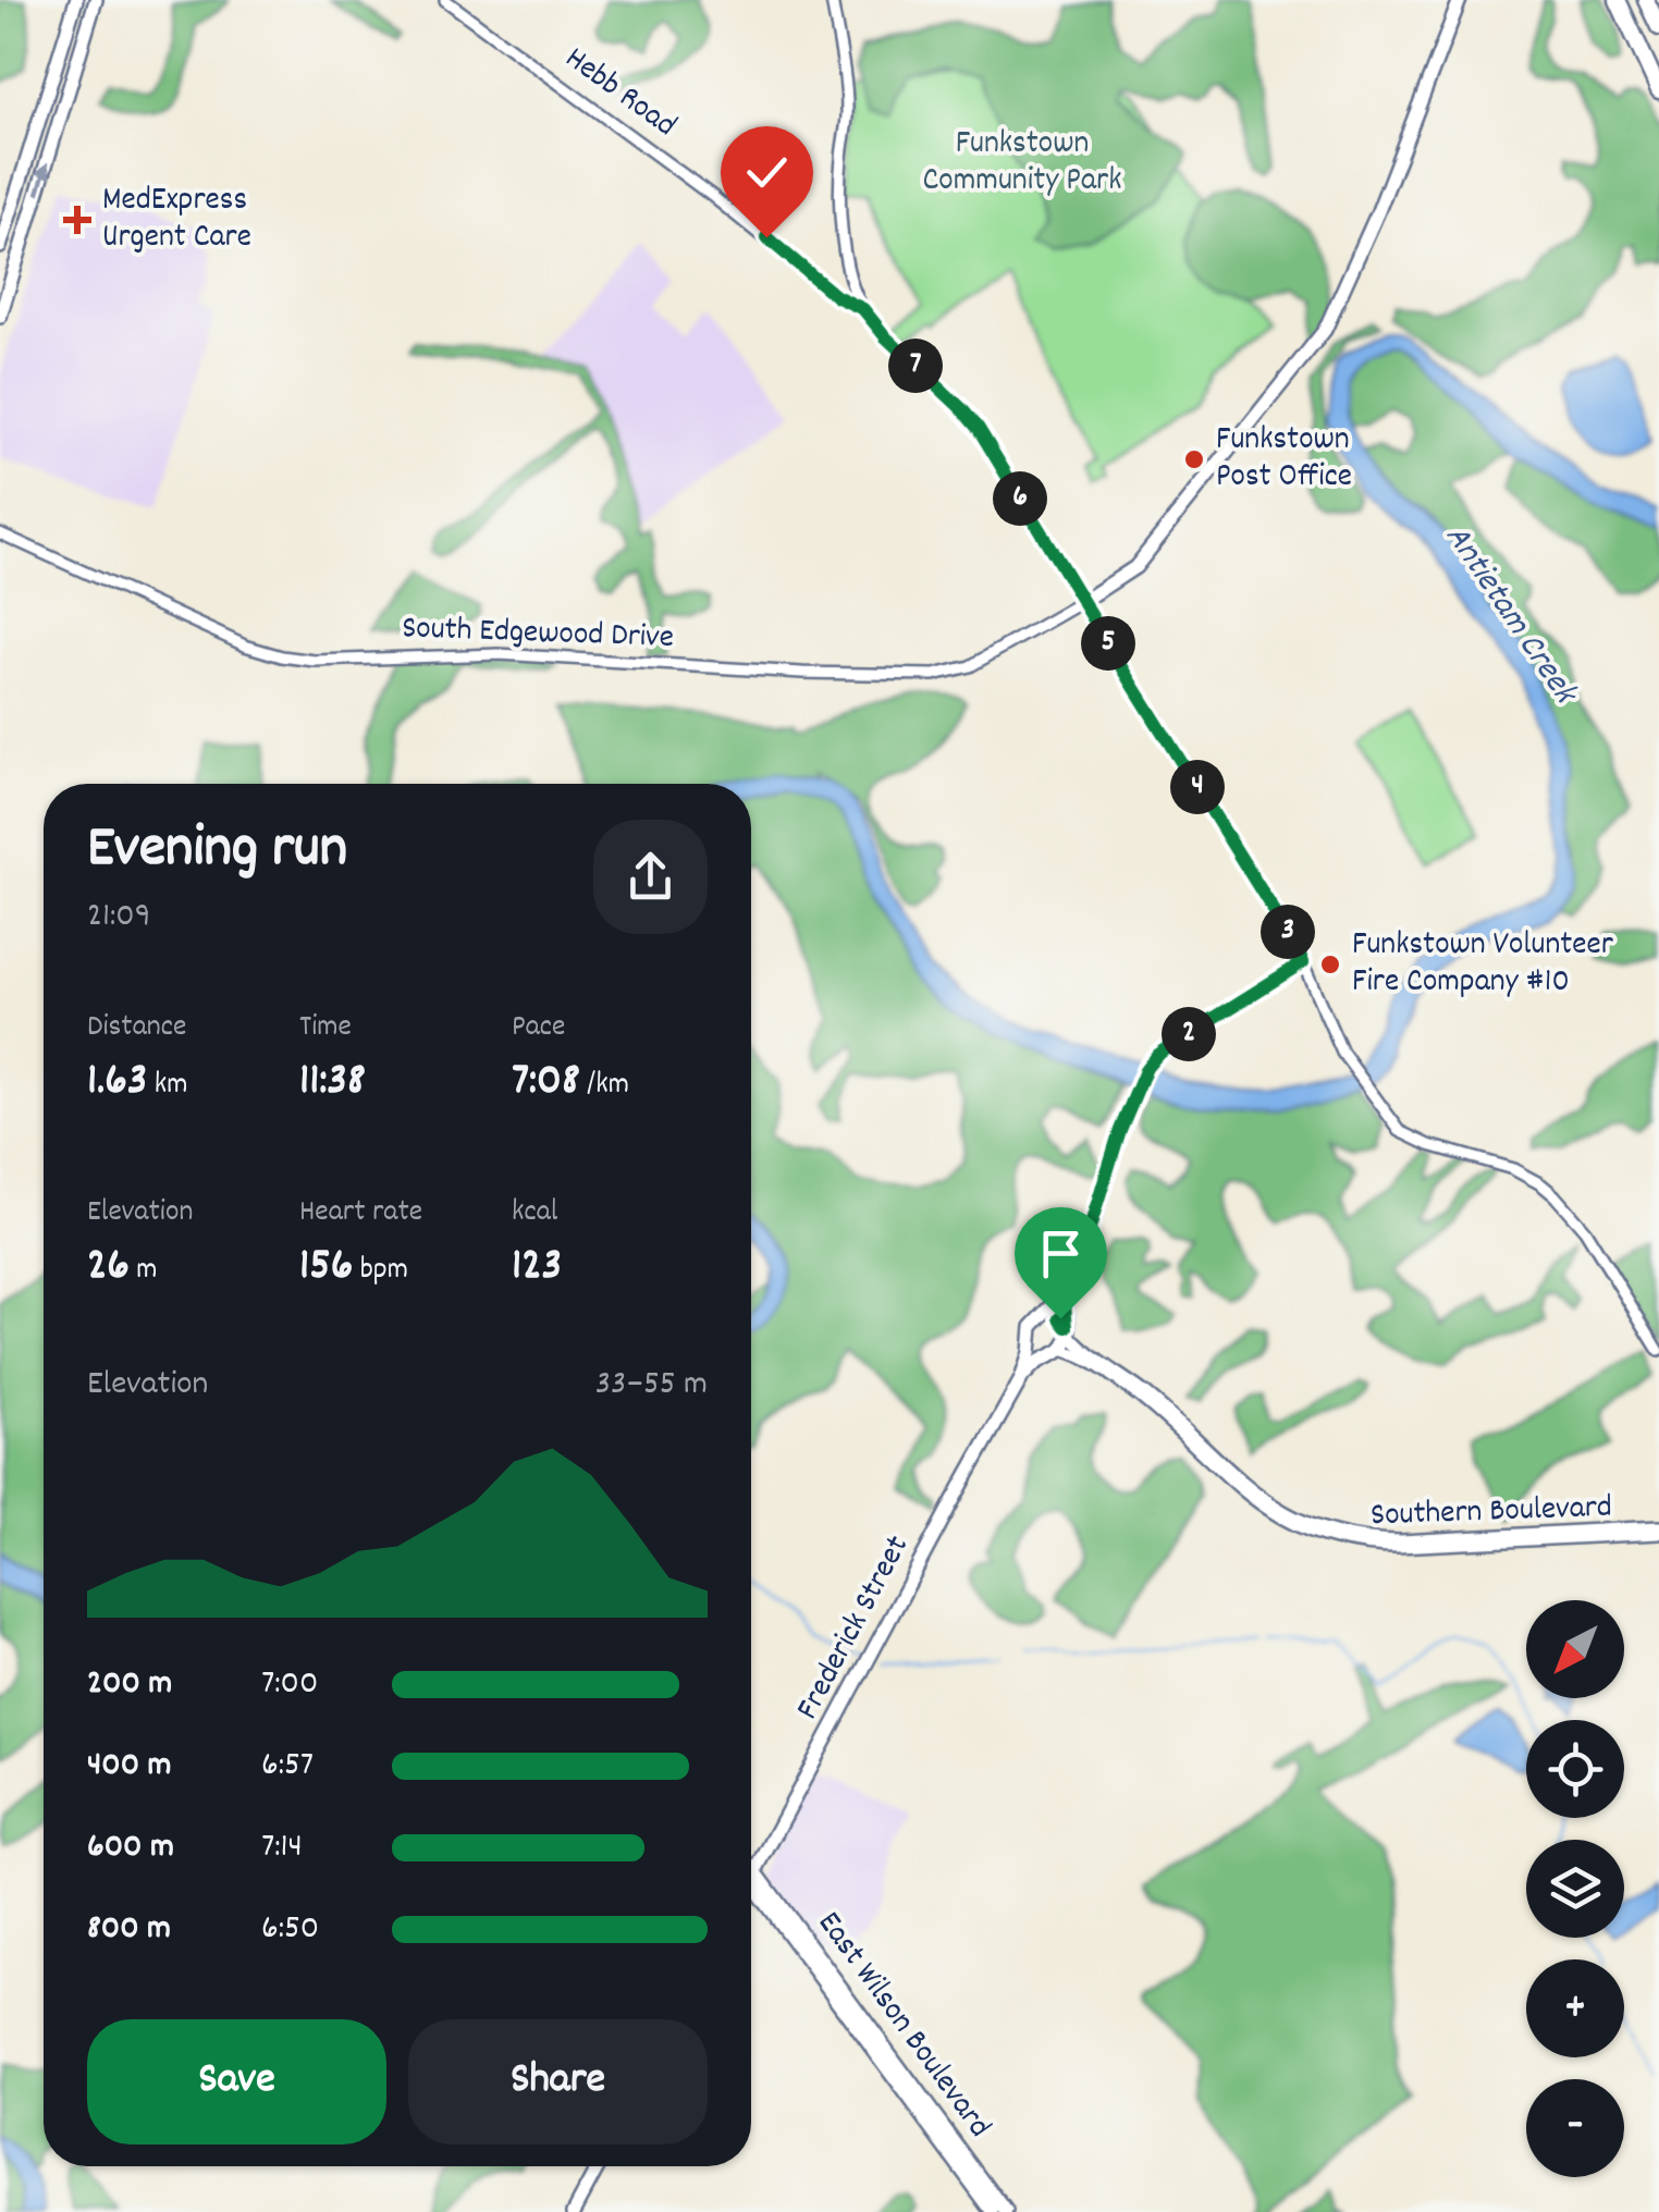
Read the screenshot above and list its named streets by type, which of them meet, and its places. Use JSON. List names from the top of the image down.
{
  "streets": {
    "main road": [
      "Hebb Road",
      "South Edgewood Drive",
      "Southern Boulevard",
      "Frederick Street",
      "East Wilson Boulevard"
    ]
  },
  "crossings": [
    ["Southern Boulevard", "Frederick Street"],
    ["Frederick Street", "East Wilson Boulevard"]
  ],
  "water": ["Antietam Creek"],
  "parks": ["Funkstown Community Park"],
  "places": {
    "health": ["MedExpress Urgent Care"],
    "other": ["Funkstown Post Office", "Funkstown Volunteer Fire Company #10"]
  },
  "north": "bottom left",
  "page": {
    "pins": [
      "7",
      "6",
      "5",
      "4",
      "3",
      "2"
    ],
    "heading": ["Evening run", "21:09"],
    "stats": [
      ["Distance", "1.63 km"],
      ["Time", "11:38"],
      ["Pace", "7:08 /km"],
      ["Elevation", "26 m"],
      ["Heart rate", "156 bpm"],
      ["kcal", "123"]
    ],
    "chart": ["Elevation", "33–55 m"],
    "map_buttons": ["+", "−"],
    "list": [
      {
        "name": "200 m",
        "note": "7:00"
      },
      {
        "name": "400 m",
        "note": "6:57"
      },
      {
        "name": "600 m",
        "note": "7:14"
      },
      {
        "name": "800 m",
        "note": "6:50"
      }
    ],
    "buttons": ["Save", "Share"]
  }
}
